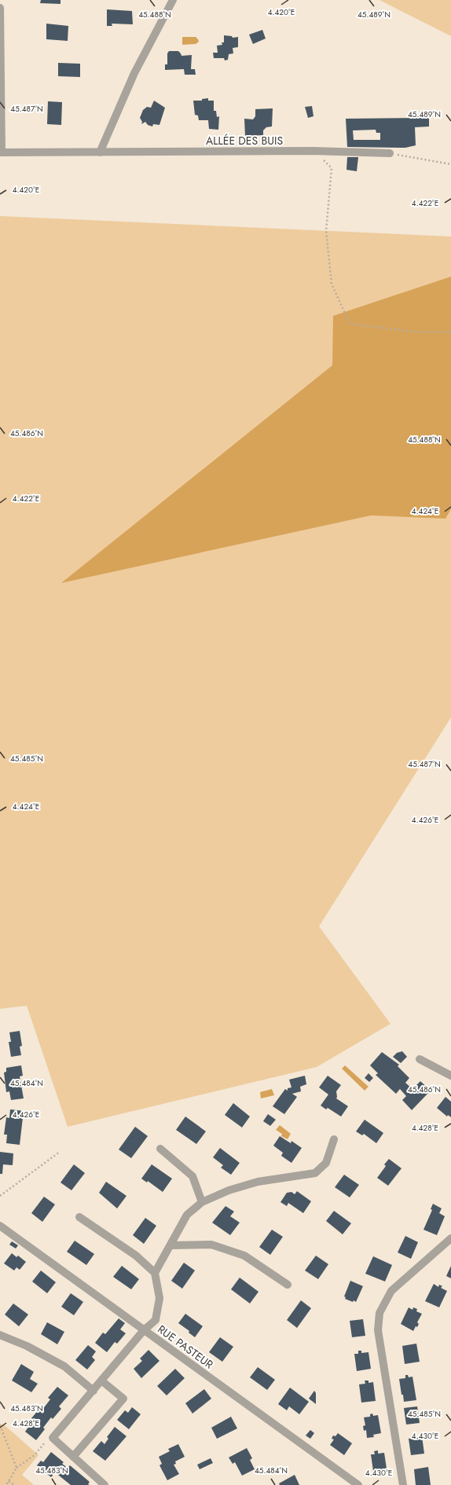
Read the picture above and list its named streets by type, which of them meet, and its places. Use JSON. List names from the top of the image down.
{
  "streets": {
    "street": ["ALLÉE DES BUIS", "RUE PASTEUR"]
  },
  "coordinates": [
    "4.420°E",
    "45.489°N",
    "45.488°N",
    "45.487°N",
    "4.422°E",
    "45.486°N",
    "4.424°E",
    "45.485°N",
    "4.426°E",
    "45.484°N",
    "4.428°E",
    "45.483°N",
    "4.430°E"
  ]
}
